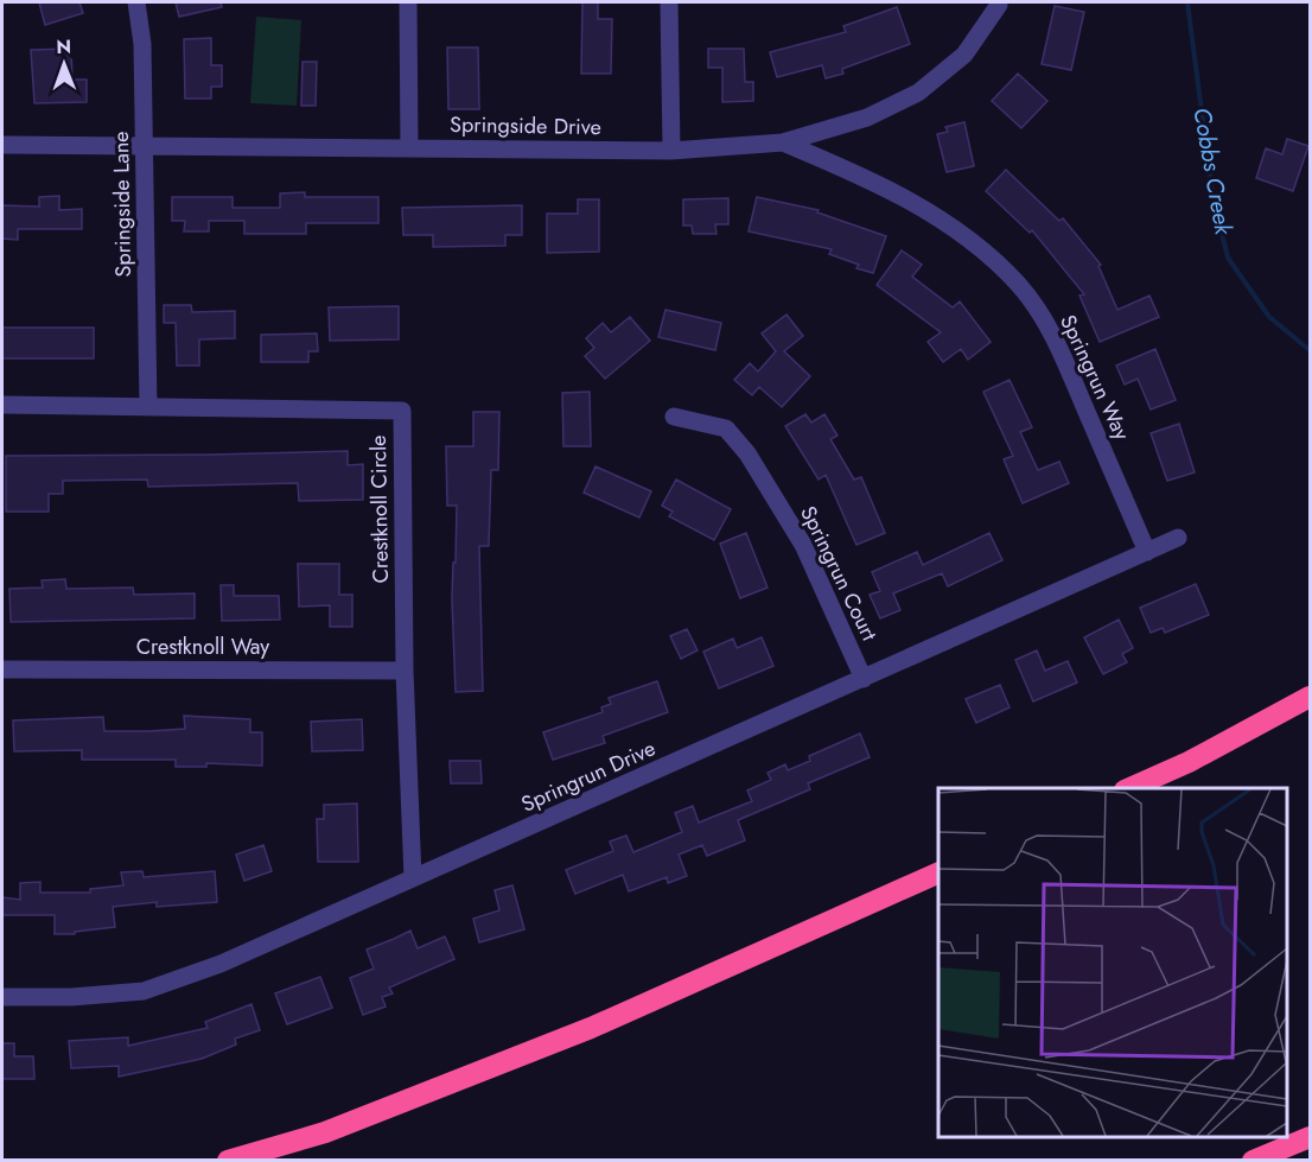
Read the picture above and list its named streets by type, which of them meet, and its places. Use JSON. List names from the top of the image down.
{
  "streets": {
    "street": [
      "Springside Drive",
      "Springside Lane",
      "Springrun Way",
      "Crestknoll Circle",
      "Springrun Court",
      "Crestknoll Way",
      "Springrun Drive"
    ]
  },
  "crossings": [
    ["Springside Drive", "Springside Lane"],
    ["Springside Drive", "Springrun Way"],
    ["Springside Lane", "Crestknoll Circle"],
    ["Springrun Way", "Springrun Drive"],
    ["Crestknoll Circle", "Crestknoll Way"],
    ["Crestknoll Circle", "Springrun Drive"],
    ["Springrun Court", "Springrun Drive"]
  ],
  "water": ["Cobbs Creek"],
  "north": "top"
}
